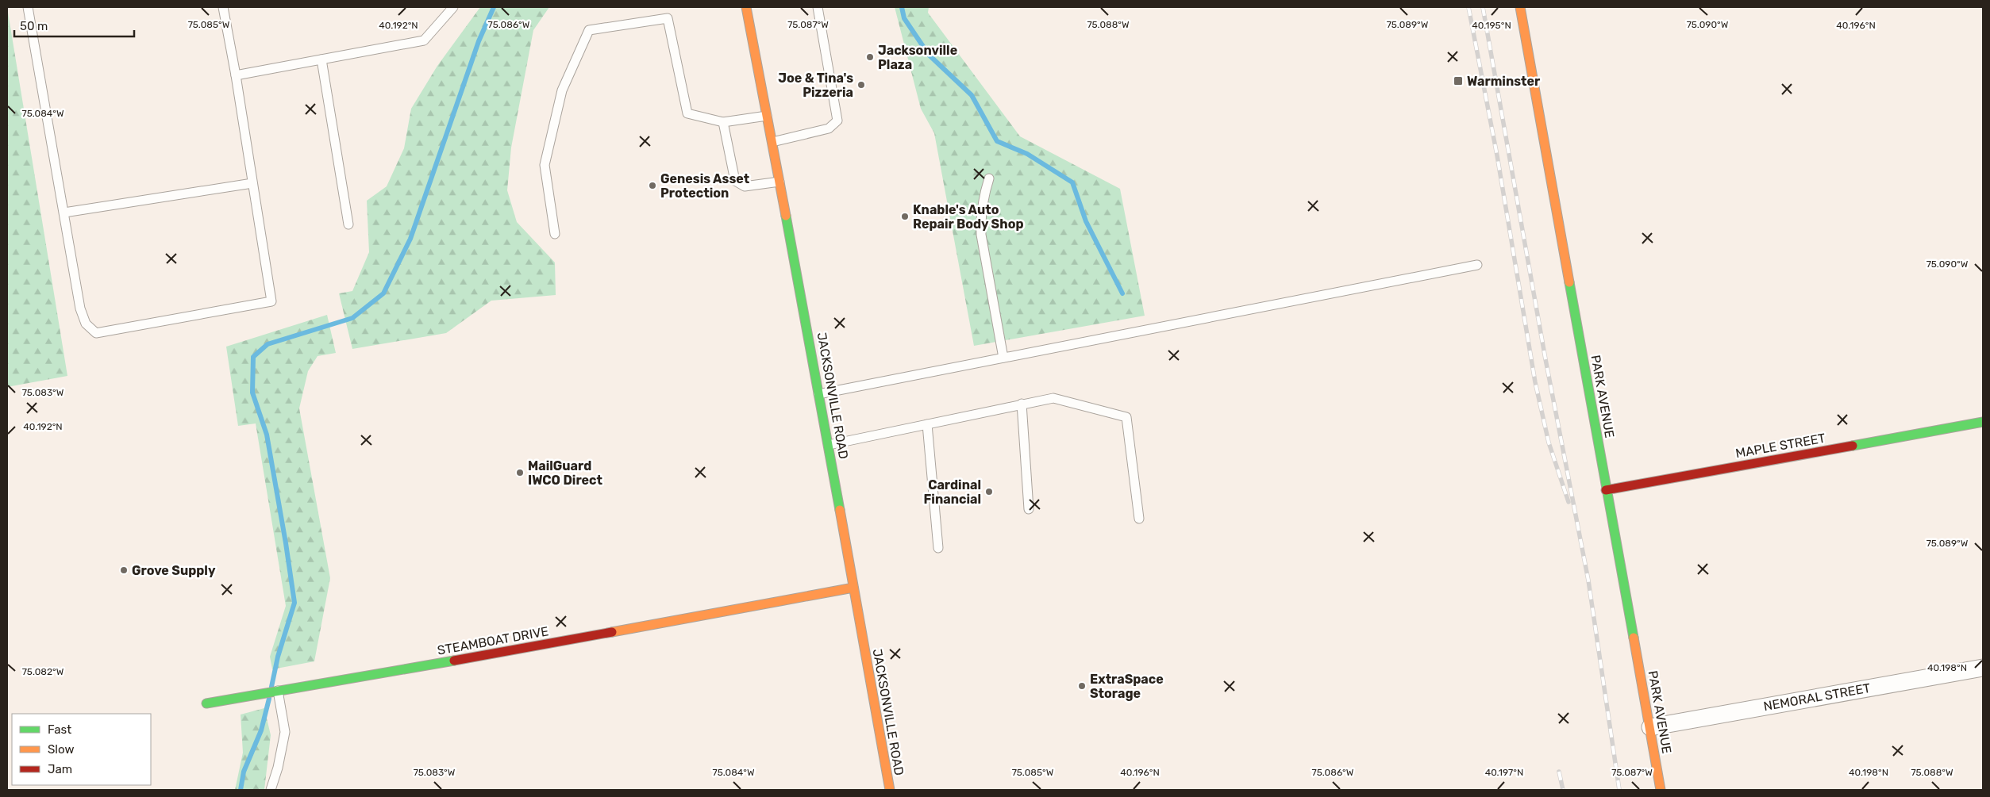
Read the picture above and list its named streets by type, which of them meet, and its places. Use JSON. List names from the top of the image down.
{
  "streets": {
    "street": [
      "JACKSONVILLE ROAD",
      "PARK AVENUE",
      "MAPLE STREET",
      "STEAMBOAT DRIVE",
      "NEMORAL STREET"
    ]
  },
  "crossings": [
    ["JACKSONVILLE ROAD", "STEAMBOAT DRIVE"],
    ["PARK AVENUE", "MAPLE STREET"],
    ["PARK AVENUE", "NEMORAL STREET"]
  ],
  "places": {
    "other": [
      "Jacksonville Plaza",
      "Joe & Tina's Pizzeria",
      "Genesis Asset Protection",
      "Knable's Auto Repair Body Shop",
      "MailGuard IWCO Direct",
      "Cardinal Financial",
      "Grove Supply",
      "ExtraSpace Storage"
    ],
    "transit": ["Warminster"]
  },
  "legend": ["Fast", "Slow", "Jam"],
  "scale_bar": "50 m",
  "coordinates": [
    "75.085°W",
    "75.086°W",
    "75.087°W",
    "75.088°W",
    "75.089°W",
    "75.090°W",
    "40.192°N",
    "40.195°N",
    "40.196°N",
    "75.084°W",
    "75.083°W",
    "40.198°N",
    "75.082°W",
    "40.197°N"
  ]
}
